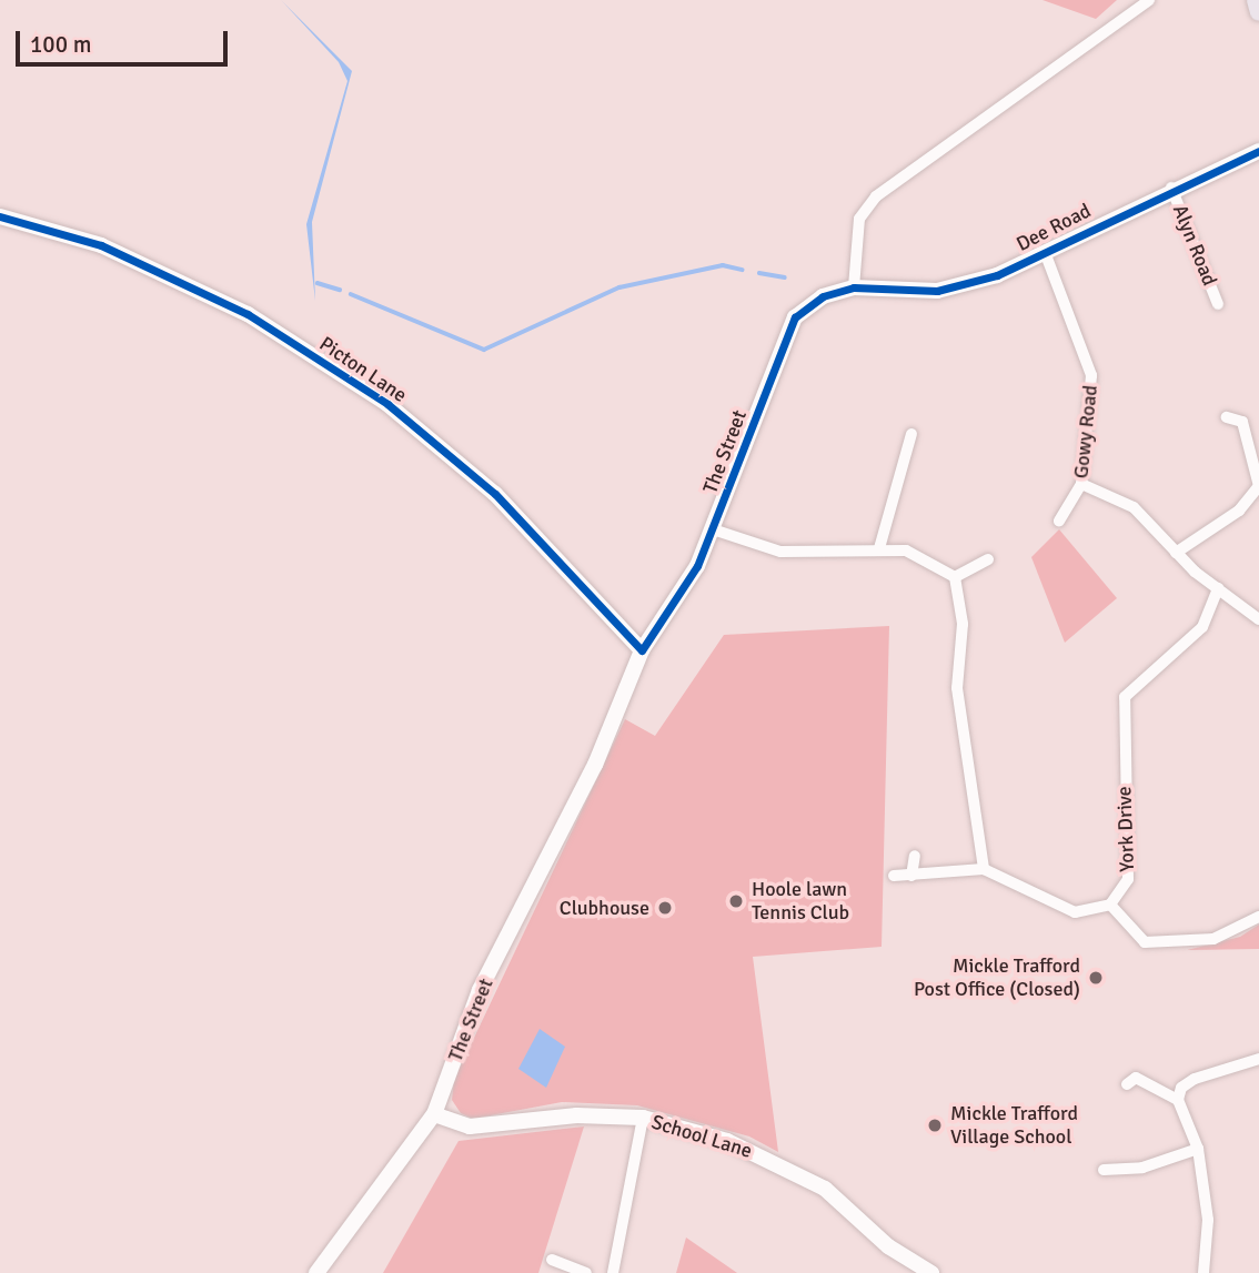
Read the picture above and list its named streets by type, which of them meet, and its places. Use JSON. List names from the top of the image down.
{
  "streets": {
    "street": [
      "Dee Road",
      "Alyn Road",
      "Picton Lane",
      "Gowy Road",
      "The Street",
      "York Drive",
      "School Lane"
    ]
  },
  "crossings": [
    ["Dee Road", "Alyn Road"],
    ["Dee Road", "Gowy Road"],
    ["Dee Road", "The Street"],
    ["Picton Lane", "The Street"],
    ["The Street", "School Lane"]
  ],
  "places": [
    "Hoole lawn Tennis Club",
    "Clubhouse",
    "Mickle Trafford Post Office (Closed)",
    "Mickle Trafford Village School"
  ],
  "scale_bar": "100 m"
}
